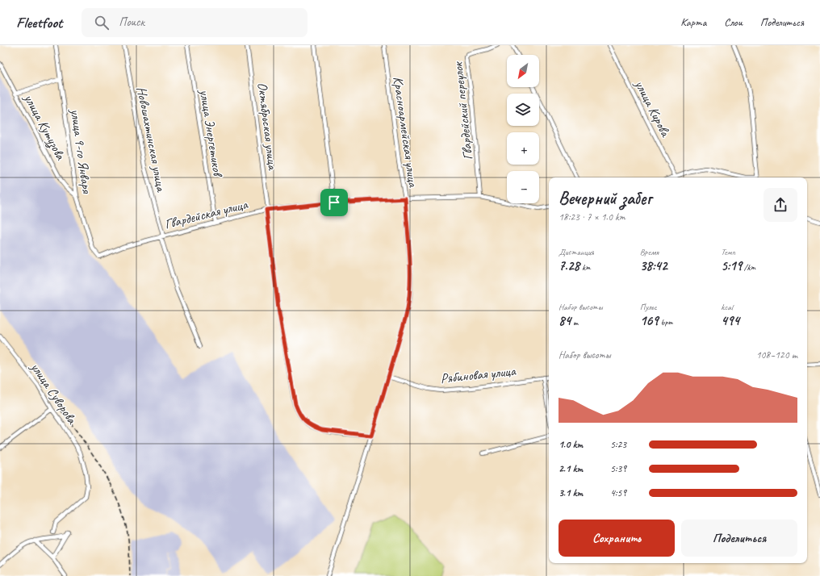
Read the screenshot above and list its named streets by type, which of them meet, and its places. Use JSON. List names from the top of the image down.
{
  "streets": {
    "street": [
      "улица Кирова",
      "Гвардейский переулок",
      "Октябрьская улица",
      "улица Кутузова",
      "Красноармейская улица",
      "улица Энергетиков",
      "Новошахтинская улица",
      "улица 9-го Января",
      "Гвардейская улица",
      "Рябиновая улица",
      "улица Суворова"
    ]
  },
  "crossings": [
    ["Гвардейский переулок", "Гвардейская улица"],
    ["Октябрьская улица", "Красноармейская улица"],
    ["Октябрьская улица", "Гвардейская улица"],
    ["улица Кутузова", "улица 9-го Января"],
    ["Красноармейская улица", "Гвардейская улица"],
    ["Красноармейская улица", "Рябиновая улица"],
    ["улица Энергетиков", "Гвардейская улица"],
    ["Новошахтинская улица", "Гвардейская улица"],
    ["улица 9-го Января", "Гвардейская улица"]
  ],
  "north": "bottom left",
  "page": {
    "header": "Fleetfoot",
    "search": "Поиск",
    "nav": ["Карта", "Слои", "Поделиться"],
    "map_buttons": ["+", "−"],
    "heading": ["Вечерний забег", "18:23 · 7 × 1.0 km"],
    "stats": [
      ["Дистанция", "7.28 km"],
      ["Время", "38:42"],
      ["Темп", "5:19 /km"],
      ["Набор высоты", "84 m"],
      ["Пульс", "169 bpm"],
      ["kcal", "494"]
    ],
    "chart": ["Набор высоты", "108–120 m"],
    "list": [
      {
        "name": "1.0 km",
        "note": "5:23"
      },
      {
        "name": "2.1 km",
        "note": "5:39"
      },
      {
        "name": "3.1 km",
        "note": "4:59"
      }
    ],
    "buttons": ["Сохранить", "Поделиться"]
  }
}
